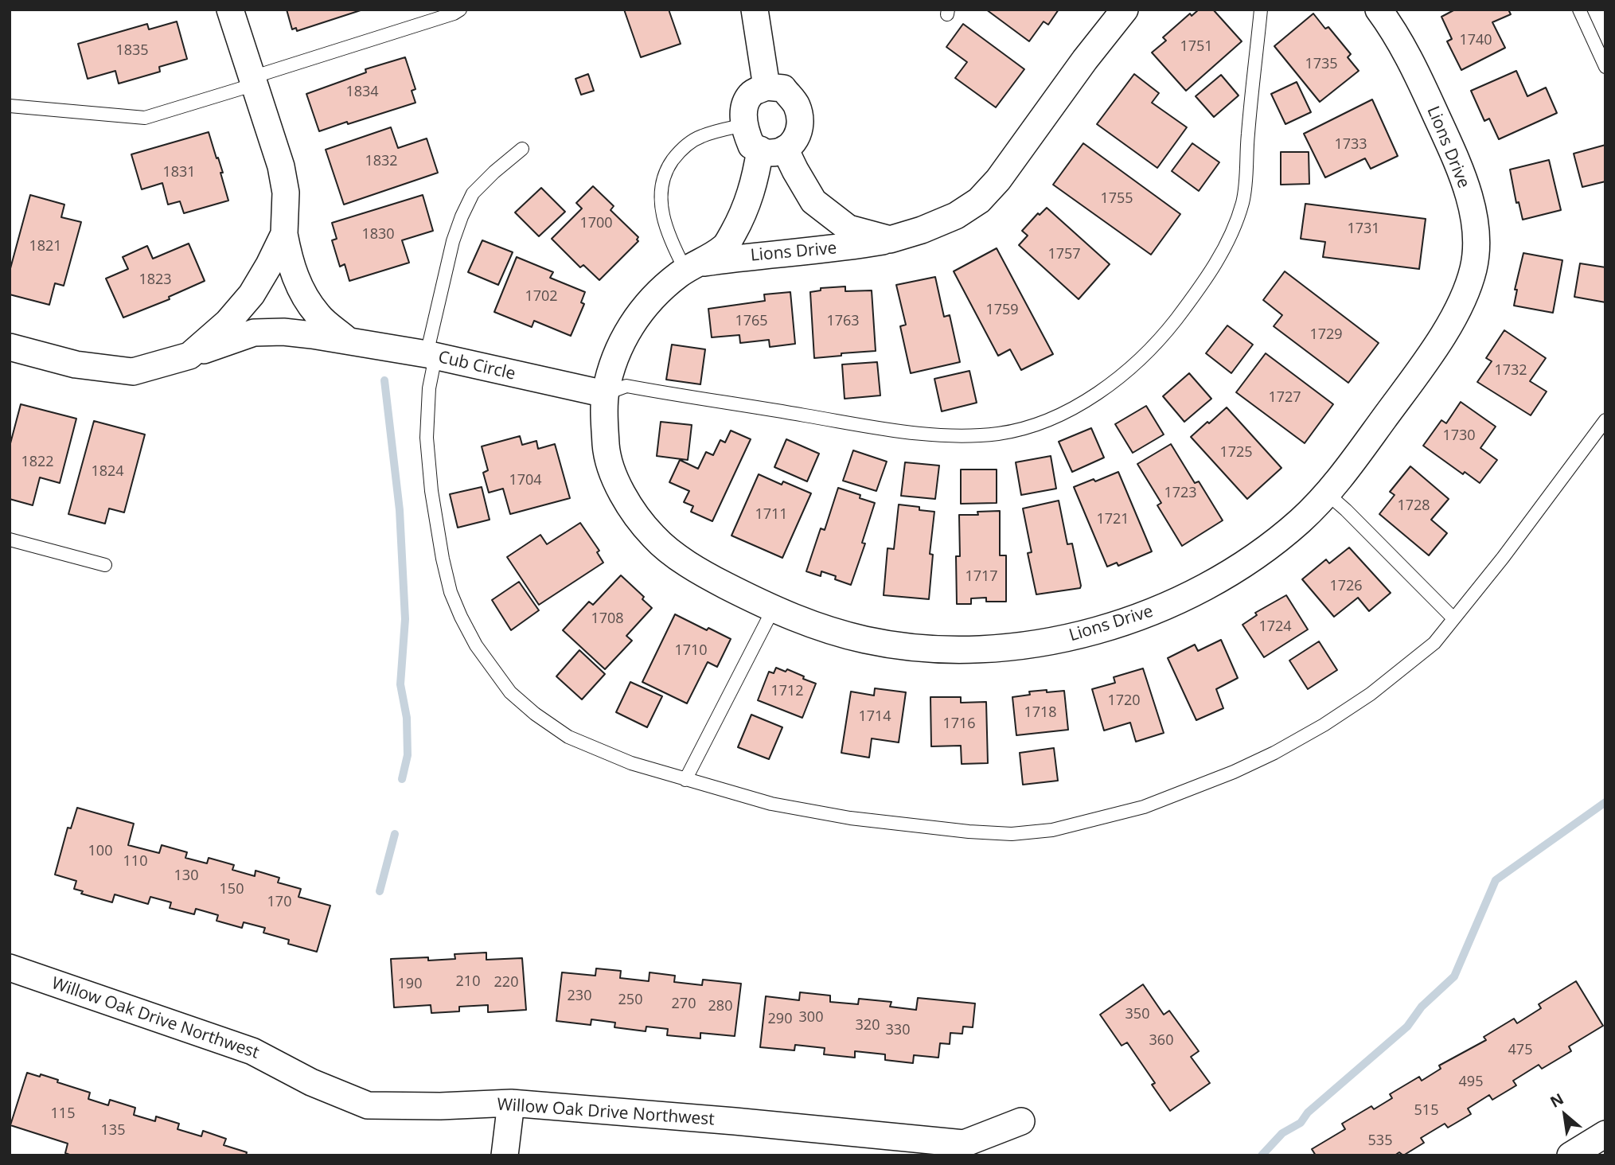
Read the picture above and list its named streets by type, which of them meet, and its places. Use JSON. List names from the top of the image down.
{
  "streets": {
    "street": ["Lions Drive", "Cub Circle", "Willow Oak Drive Northwest"]
  },
  "crossings": [
    ["Lions Drive", "Cub Circle"]
  ],
  "house_numbers": [
    "1740",
    "1751",
    "1835",
    "1735",
    "1834",
    "1733",
    "1832",
    "1831",
    "1755",
    "1700",
    "1731",
    "1830",
    "1821",
    "1757",
    "1823",
    "1702",
    "1759",
    "1765",
    "1763",
    "1729",
    "1732",
    "1727",
    "1730",
    "1725",
    "1822",
    "1824",
    "1704",
    "1723",
    "1728",
    "1711",
    "1721",
    "1717",
    "1726",
    "1708",
    "1724",
    "1710",
    "1712",
    "1720",
    "1718",
    "1714",
    "1716",
    "100",
    "110",
    "130",
    "150",
    "170",
    "210",
    "220",
    "190",
    "230",
    "250",
    "270",
    "280",
    "350",
    "300",
    "290",
    "320",
    "330",
    "360",
    "475",
    "495",
    "515",
    "115",
    "135",
    "535"
  ],
  "north": "top left"
}
